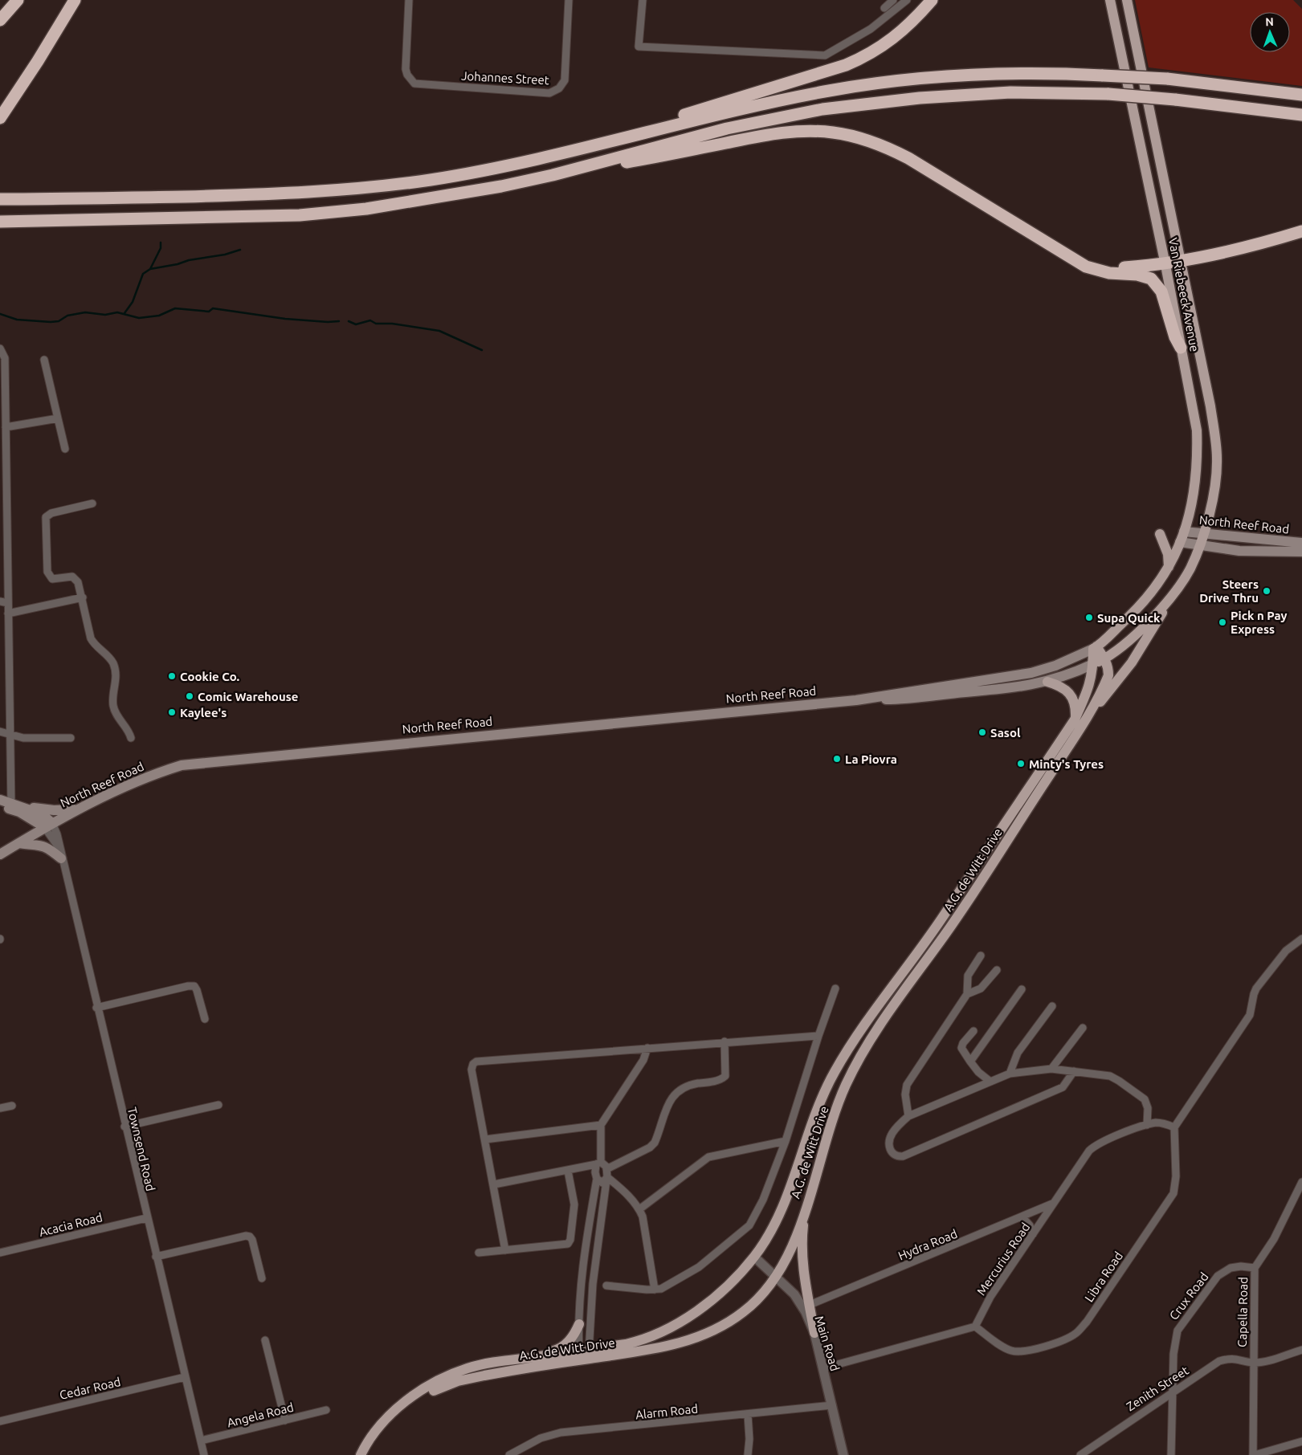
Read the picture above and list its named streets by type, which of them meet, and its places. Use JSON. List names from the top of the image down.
{
  "streets": {
    "main road": ["Van Riebeeck Avenue", "North Reef Road", "A.G. de Witt Drive"],
    "street": [
      "Johannes Street",
      "Townsend Road",
      "Acacia Road",
      "Hydra Road",
      "Mercurius Road",
      "Libra Road",
      "Crux Road",
      "Capella Road",
      "Main Road",
      "Cedar Road",
      "Zenith Street",
      "Alarm Road",
      "Angela Road"
    ]
  },
  "crossings": [
    ["Van Riebeeck Avenue", "North Reef Road"],
    ["Van Riebeeck Avenue", "A.G. de Witt Drive"],
    ["North Reef Road", "A.G. de Witt Drive"],
    ["North Reef Road", "Townsend Road"],
    ["A.G. de Witt Drive", "Main Road"],
    ["Townsend Road", "Acacia Road"],
    ["Townsend Road", "Cedar Road"],
    ["Townsend Road", "Angela Road"],
    ["Hydra Road", "Mercurius Road"],
    ["Mercurius Road", "Libra Road"],
    ["Crux Road", "Capella Road"],
    ["Crux Road", "Zenith Street"],
    ["Capella Road", "Zenith Street"],
    ["Main Road", "Alarm Road"]
  ],
  "places": [
    "Steers Drive Thru",
    "Supa Quick",
    "Pick n Pay Express",
    "Cookie Co.",
    "Comic Warehouse",
    "Kaylee's",
    "Sasol",
    "La Piovra",
    "Minty's Tyres"
  ],
  "north": "top"
}
